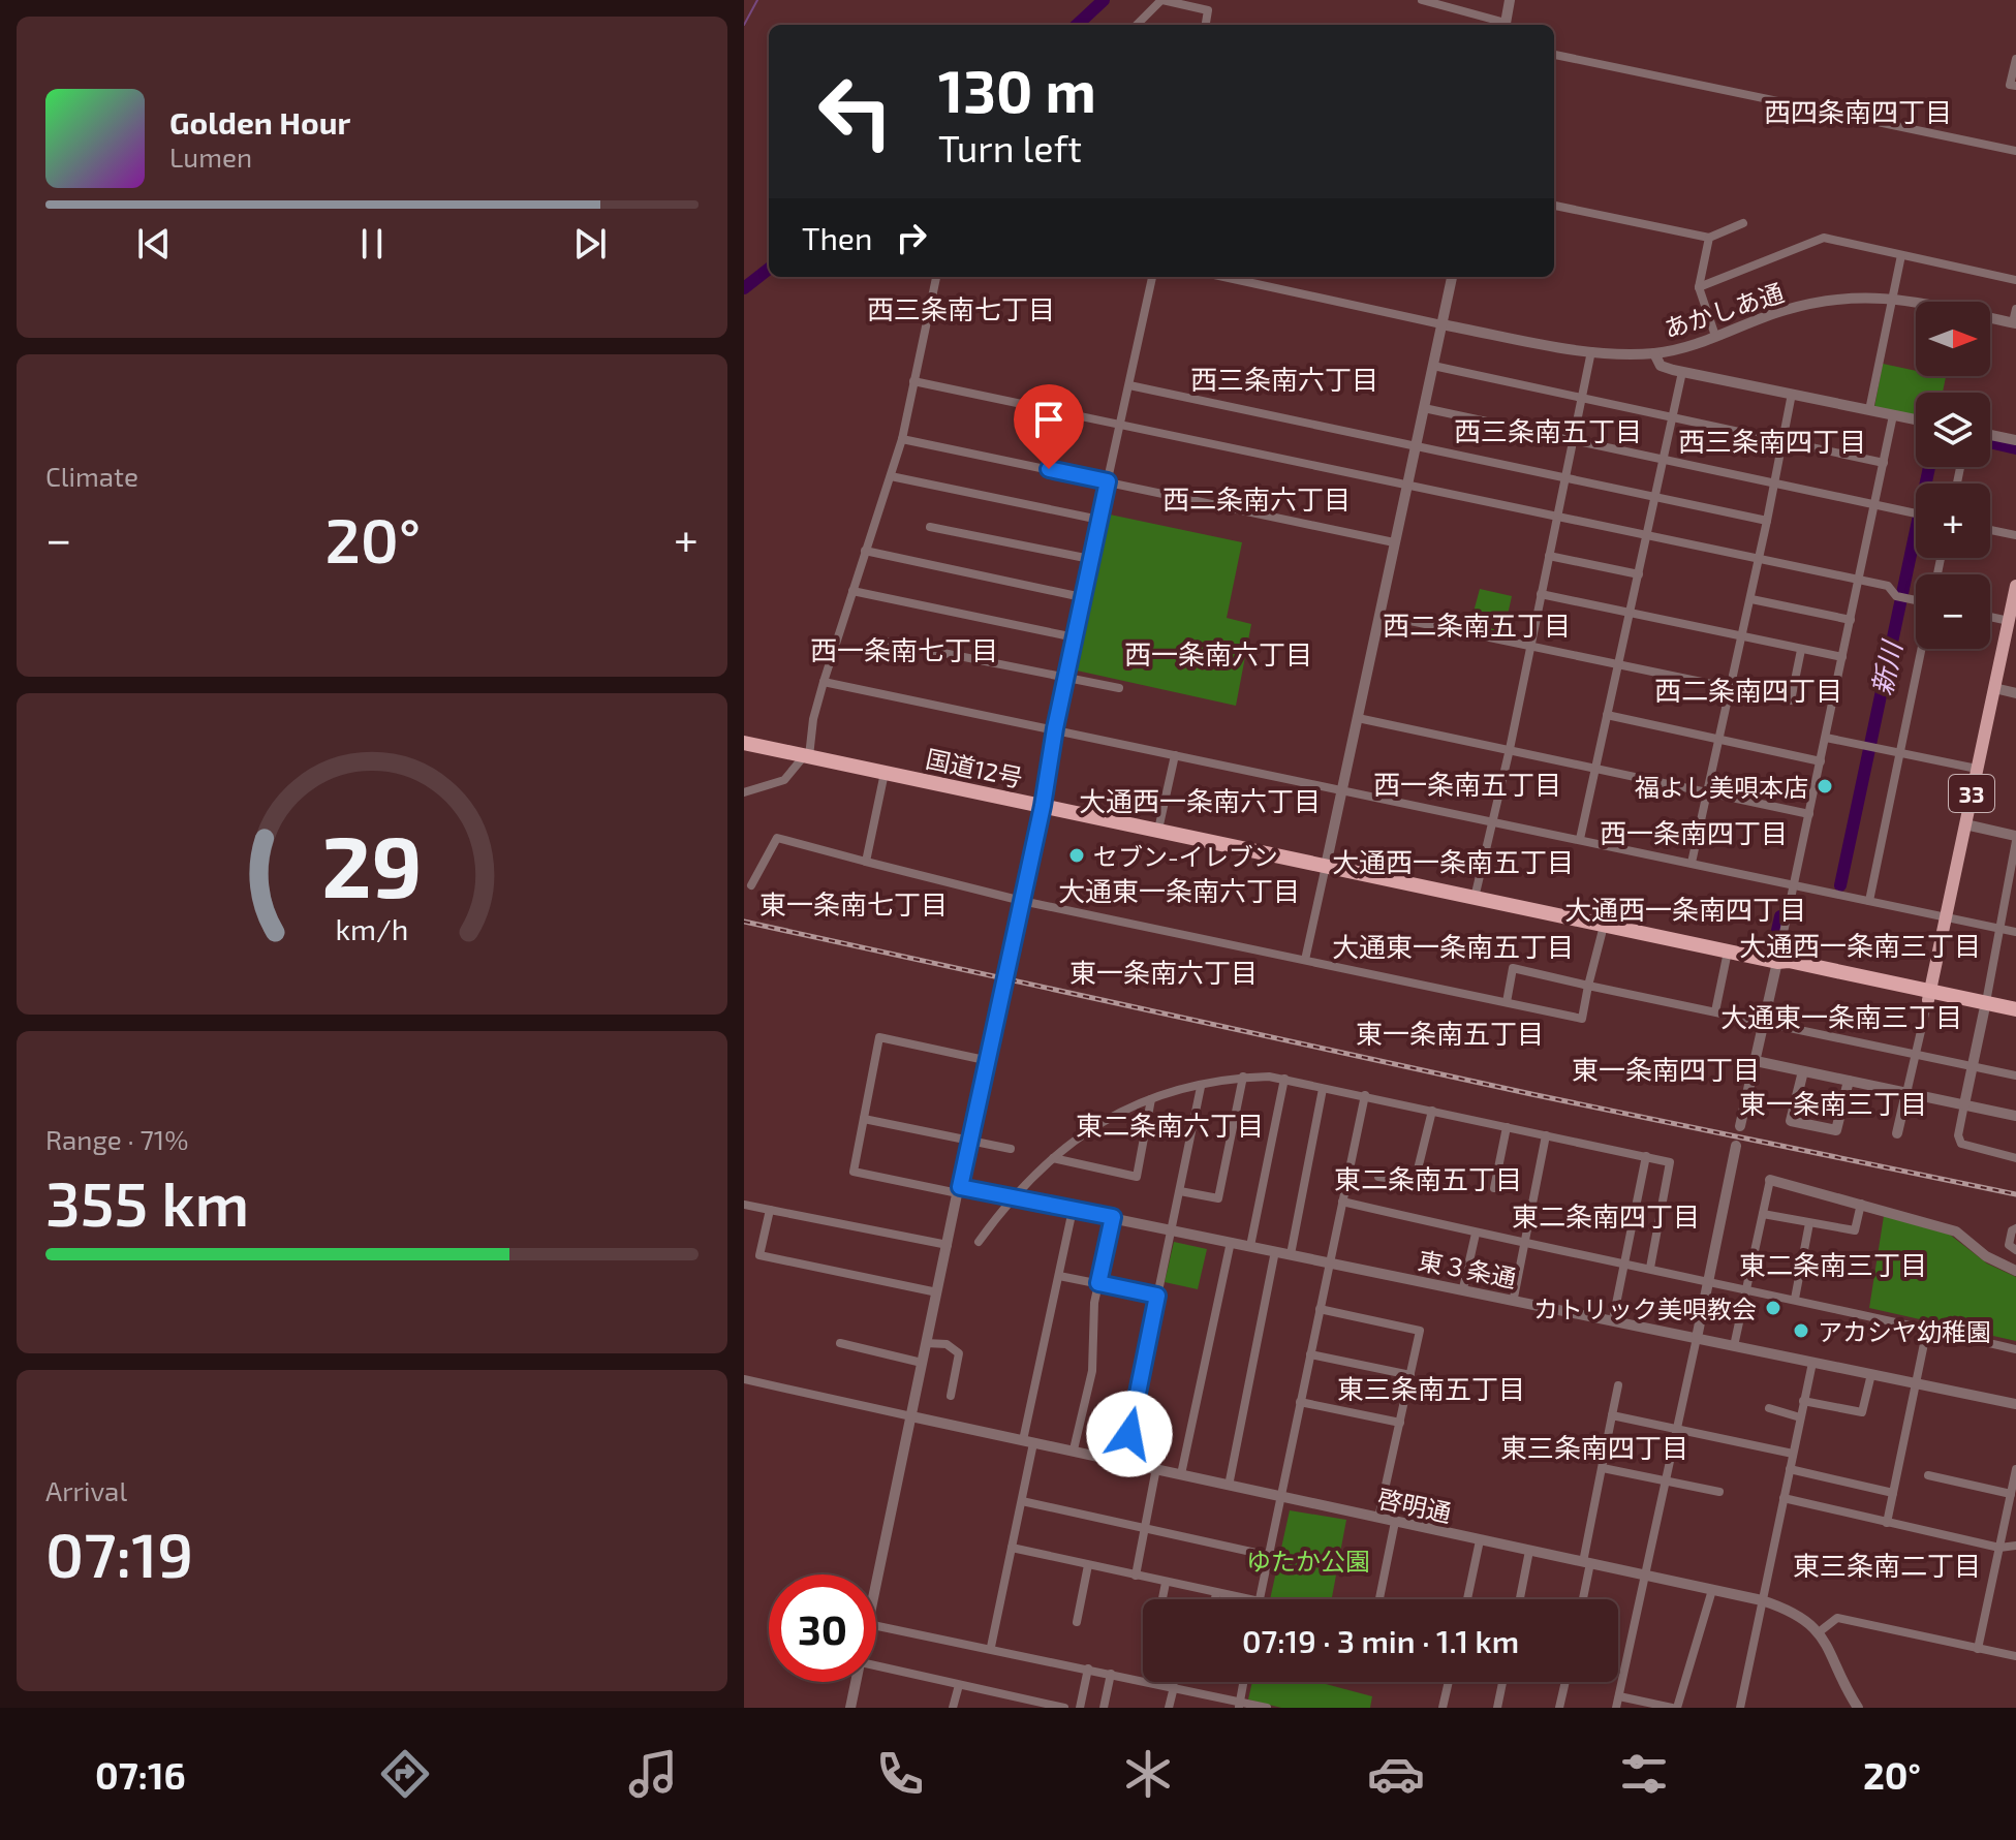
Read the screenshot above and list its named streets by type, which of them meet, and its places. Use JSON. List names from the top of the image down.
{
  "streets": {
    "highway": ["国道12号"],
    "main road": ["33"],
    "street": ["あかしあ通", "東３条通", "啓明通"]
  },
  "crossings": [
    ["国道12号", "33"]
  ],
  "districts": [
    "西四条南四丁目",
    "西三条南七丁目",
    "西三条南六丁目",
    "西三条南五丁目",
    "西三条南四丁目",
    "西二条南六丁目",
    "西二条南五丁目",
    "西一条南七丁目",
    "西一条南六丁目",
    "西二条南四丁目",
    "西一条南五丁目",
    "大通西一条南六丁目",
    "西一条南四丁目",
    "大通西一条南五丁目",
    "大通東一条南六丁目",
    "東一条南七丁目",
    "大通西一条南四丁目",
    "大通西一条南三丁目",
    "大通東一条南五丁目",
    "東一条南六丁目",
    "大通東一条南三丁目",
    "東一条南五丁目",
    "東一条南四丁目",
    "東一条南三丁目",
    "東二条南六丁目",
    "東二条南五丁目",
    "東二条南四丁目",
    "東二条南三丁目",
    "東三条南五丁目",
    "東三条南四丁目",
    "東三条南二丁目"
  ],
  "water": ["新川"],
  "parks": ["ゆたか公園"],
  "places": [
    "福よし美唄本店",
    "セブン-イレブン",
    "カトリック美唄教会",
    "アカシヤ幼稚園"
  ],
  "north": "right",
  "page": {
    "turn": ["130 m", "Turn left"],
    "song": ["Golden Hour", "Lumen"],
    "then": "Then",
    "map_buttons": ["+", "−"],
    "tile": [
      "Climate",
      ["Range · 71%", "355 km"],
      ["Arrival", "07:19"]
    ],
    "heat": ["−", "20°", "+"],
    "limit": "30",
    "trip": "07:19 · 3 min · 1.1 km",
    "tabs": ["07:16", "20°"],
    "gauge": ["29", "km/h"]
  }
}
